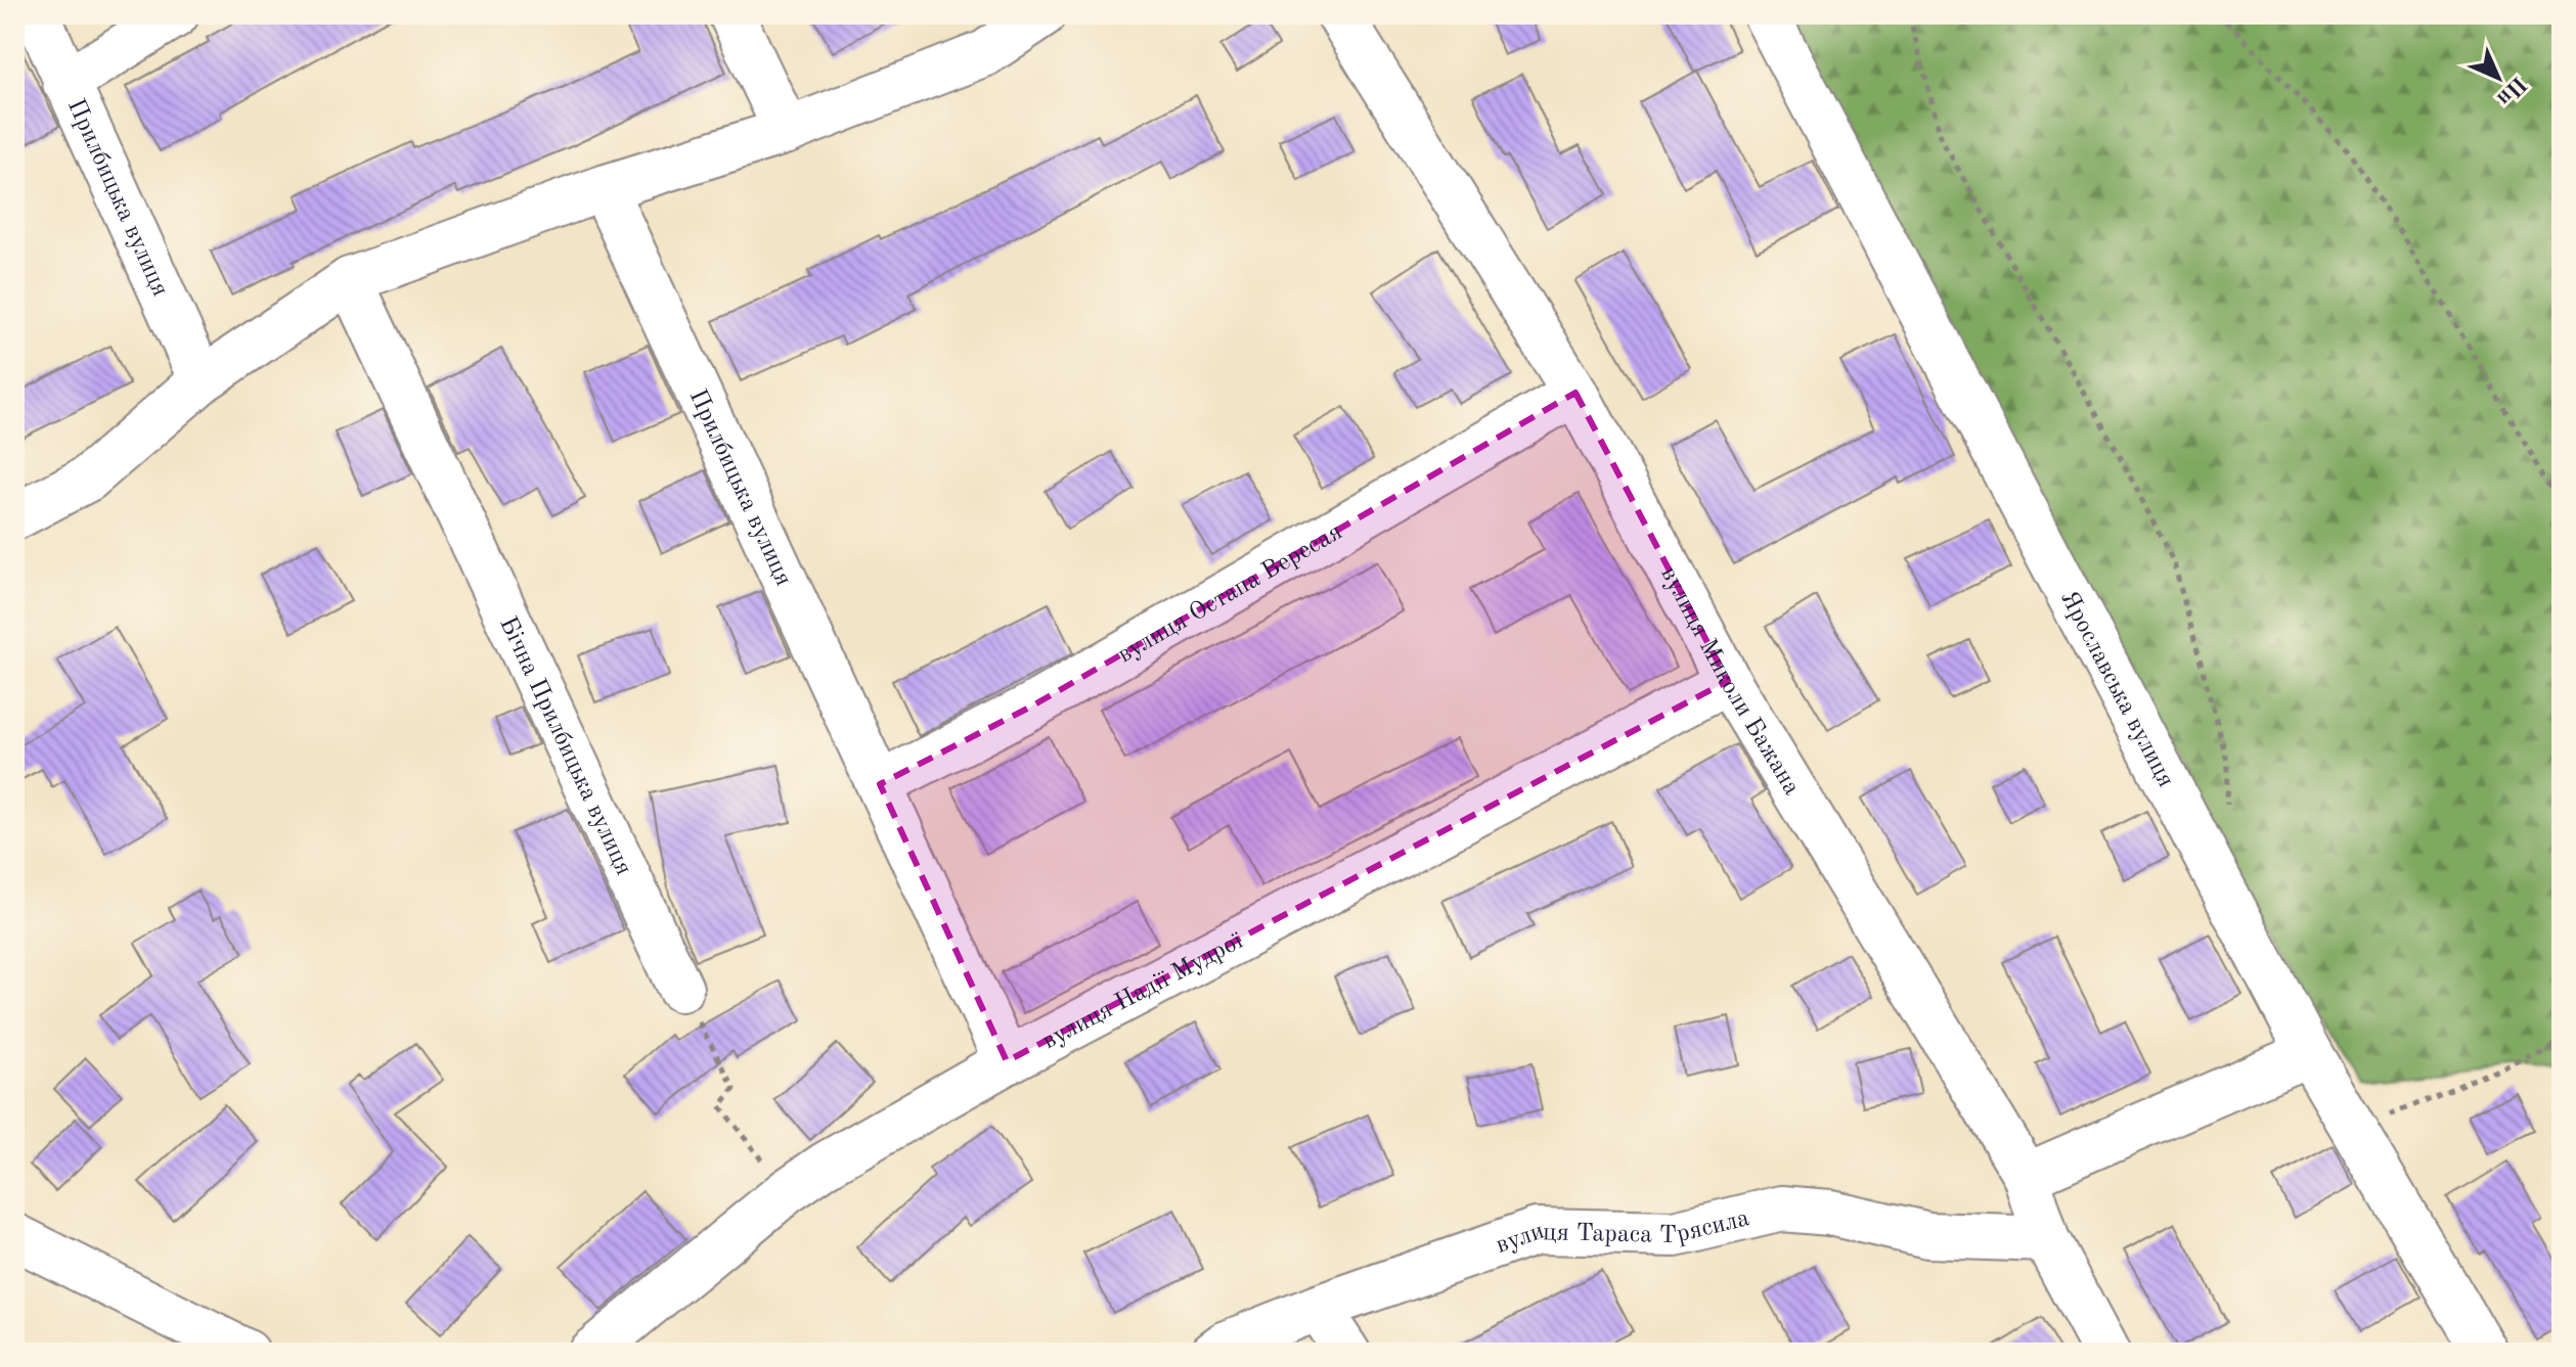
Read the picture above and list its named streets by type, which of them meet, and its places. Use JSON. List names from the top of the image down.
{
  "streets": {
    "street": [
      "Прилбицька вулиця",
      "вулиця Остапа Вересая",
      "вулиця Миколи Бажана",
      "Ярославська вулиця",
      "Бічна Прилбицька вулиця",
      "вулиця Надії Мудрої",
      "вулиця Тараса Трясила"
    ]
  },
  "crossings": [
    ["Прилбицька вулиця", "вулиця Остапа Вересая"],
    ["Прилбицька вулиця", "вулиця Надії Мудрої"],
    ["вулиця Остапа Вересая", "вулиця Миколи Бажана"],
    ["вулиця Миколи Бажана", "вулиця Надії Мудрої"],
    ["вулиця Миколи Бажана", "вулиця Тараса Трясила"]
  ],
  "north": "bottom right"
}
